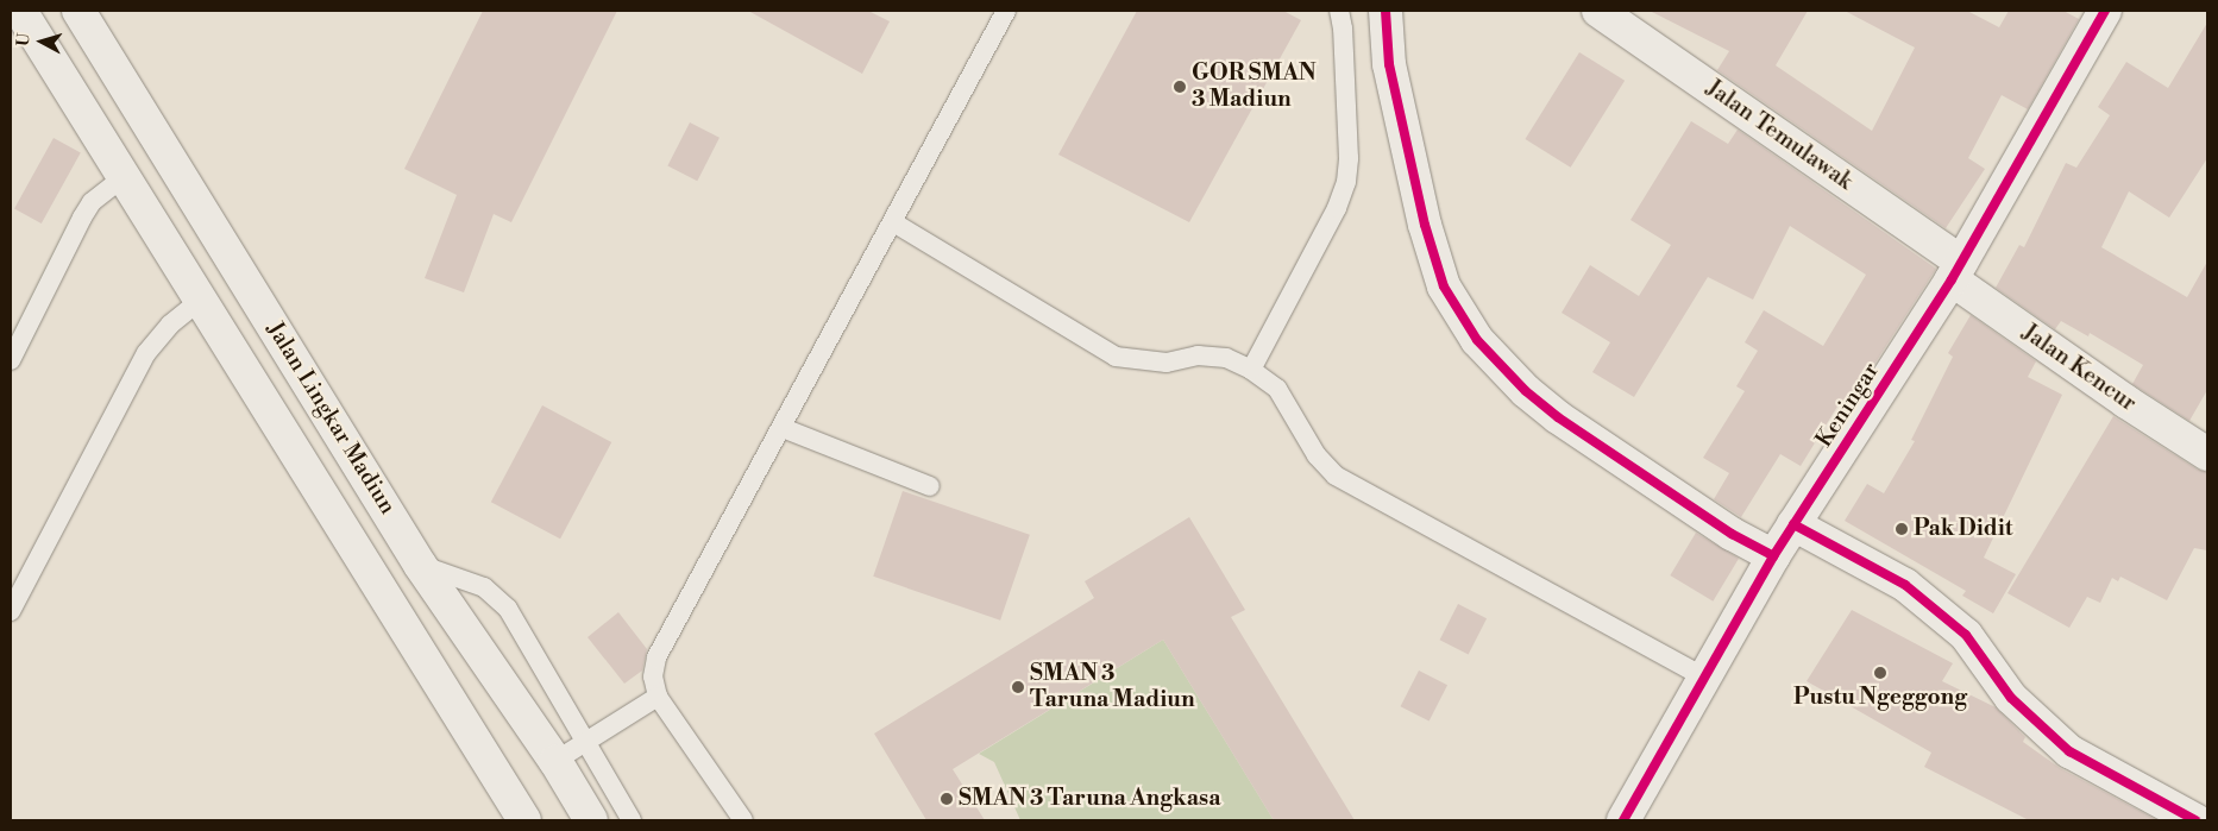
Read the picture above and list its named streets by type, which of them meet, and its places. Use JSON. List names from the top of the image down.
{
  "streets": {
    "street": [
      "Jalan Temulawak",
      "Jalan Kencur",
      "Keningar",
      "Jalan Lingkar Madiun"
    ]
  },
  "crossings": [
    ["Jalan Temulawak", "Jalan Kencur"],
    ["Jalan Temulawak", "Keningar"],
    ["Jalan Kencur", "Keningar"]
  ],
  "places": [
    "GOR SMAN 3 Madiun",
    "Pak Didit",
    "Pustu Ngeggong",
    "SMAN 3 Taruna Madiun",
    "SMAN 3 Taruna Angkasa"
  ],
  "north": "left"
}
